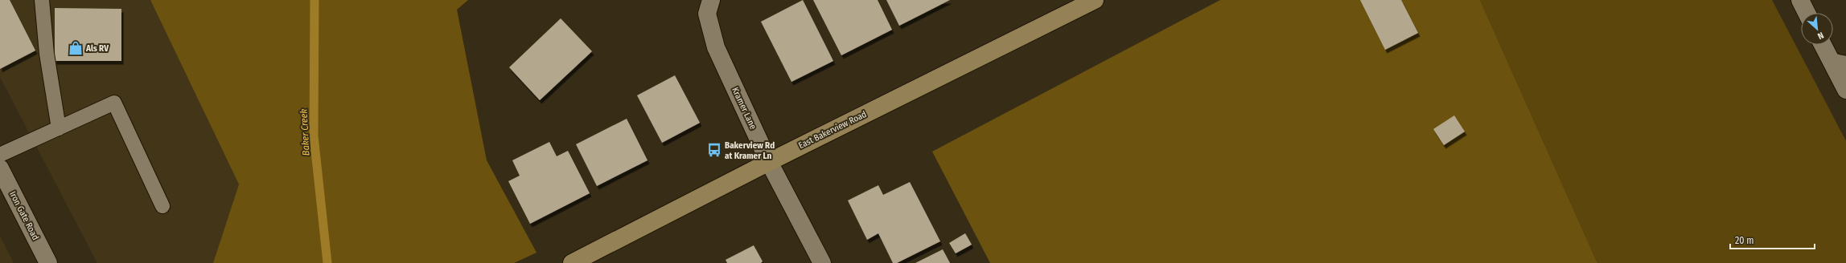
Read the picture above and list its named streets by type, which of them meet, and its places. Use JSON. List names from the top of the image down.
{
  "streets": {
    "main road": ["East Bakerview Road"],
    "street": ["Kramer Lane", "Iron Gate Road"]
  },
  "crossings": [
    ["Kramer Lane", "East Bakerview Road"]
  ],
  "water": ["Baker Creek"],
  "places": {
    "shop": ["Als RV"],
    "bus stop": ["Bakerview Rd at Kramer Ln"]
  },
  "scale_bar": "20 m",
  "north": "bottom right"
}
